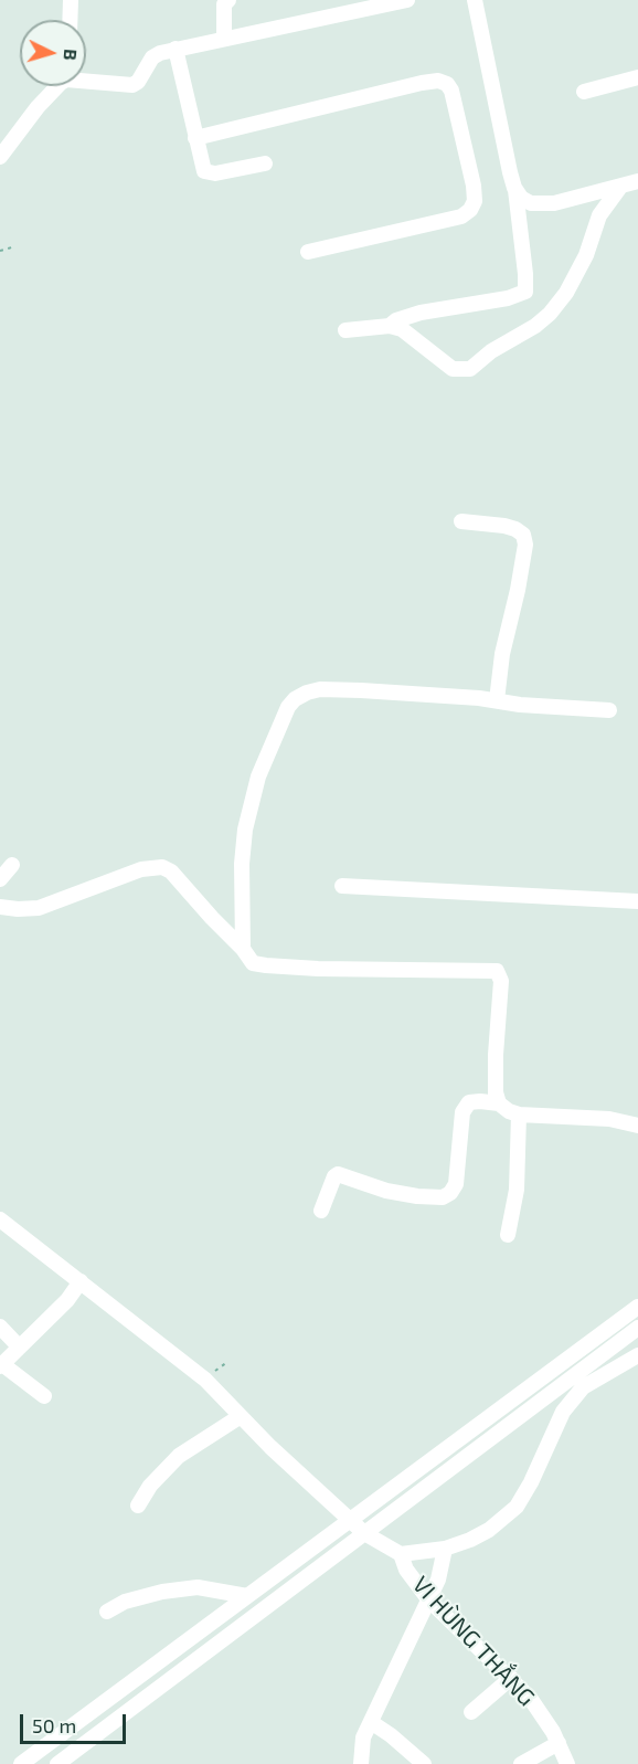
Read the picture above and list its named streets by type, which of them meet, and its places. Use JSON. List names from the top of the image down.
{
  "streets": {
    "street": ["VI HÙNG THẮNG"]
  },
  "scale_bar": "50 m",
  "north": "right"
}
